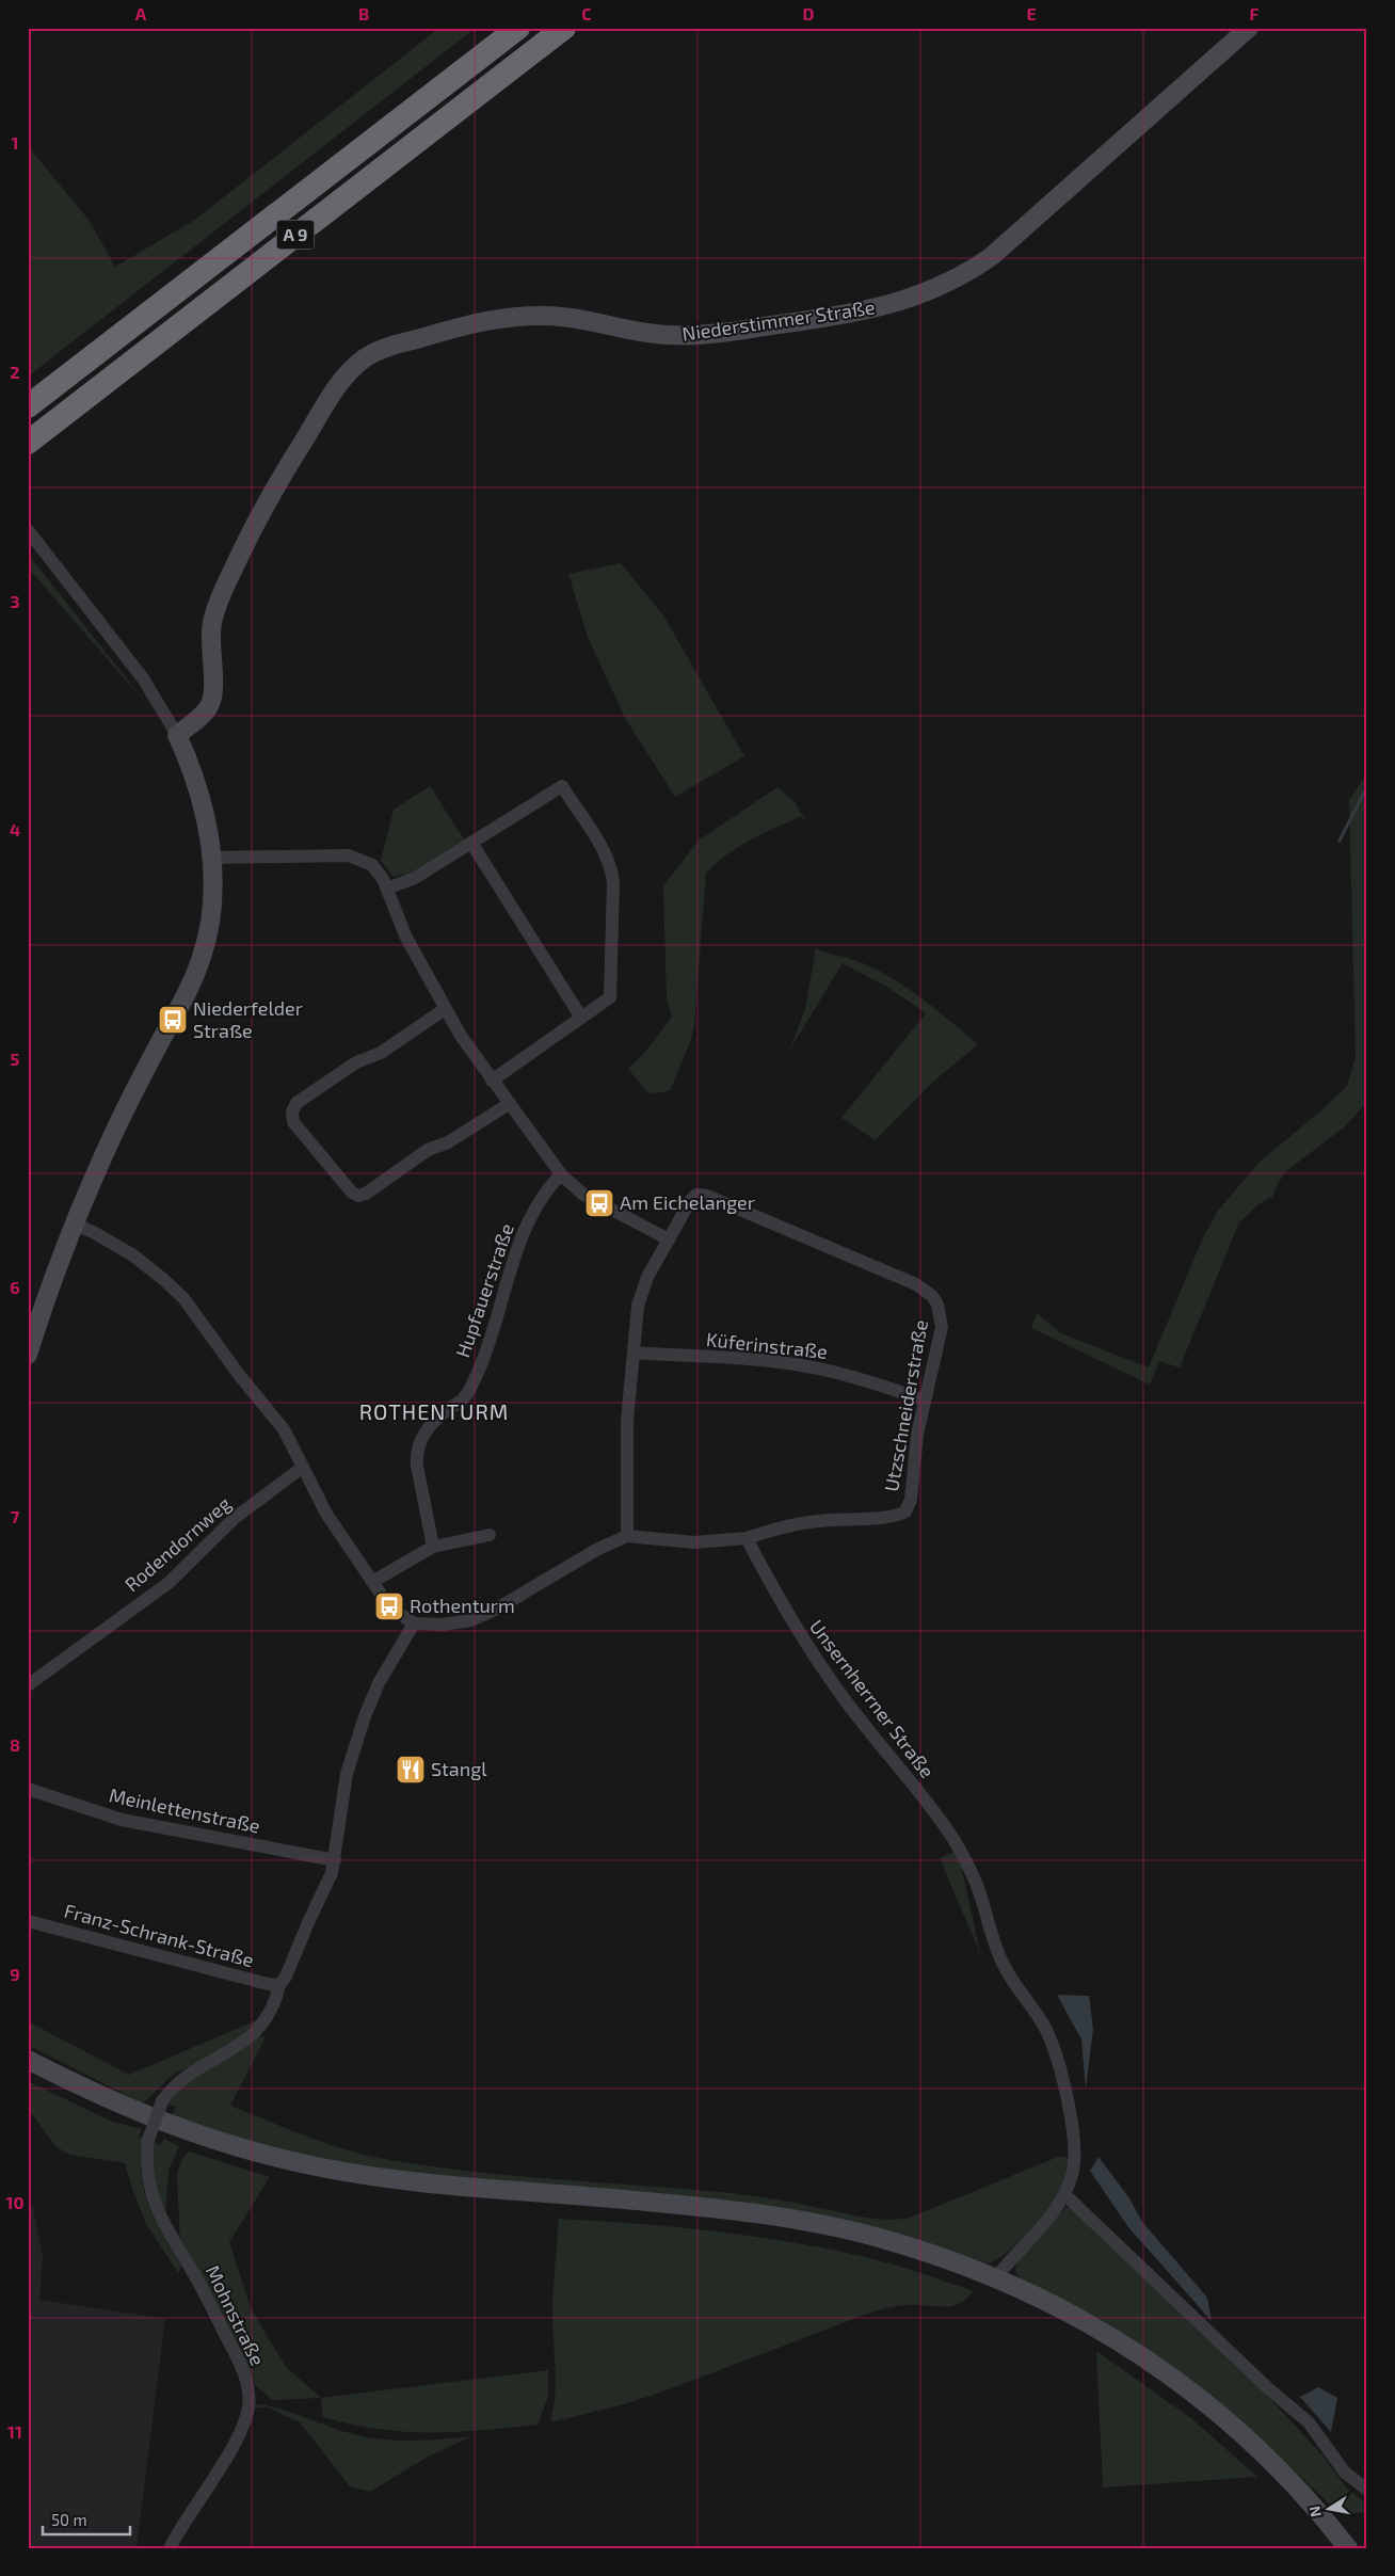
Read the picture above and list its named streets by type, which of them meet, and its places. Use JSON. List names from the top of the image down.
{
  "streets": {
    "highway": ["A 9"],
    "street": [
      "Niederstimmer Straße",
      "Hupfauerstraße",
      "Küferinstraße",
      "Utzschneiderstraße",
      "Rodendornweg",
      "Unsernherrner Straße",
      "Meinlettenstraße",
      "Franz-Schrank-Straße",
      "Mohnstraße"
    ]
  },
  "crossings": [
    ["Küferinstraße", "Utzschneiderstraße"],
    ["Utzschneiderstraße", "Unsernherrner Straße"],
    ["Franz-Schrank-Straße", "Mohnstraße"]
  ],
  "districts": ["ROTHENTURM"],
  "places": {
    "bus stop": ["Niederfelder Straße", "Am Eichelanger", "Rothenturm"],
    "restaurant": ["Stangl"]
  },
  "scale_bar": "50 m",
  "north": "left",
  "grid": {
    "columns": [
      "A",
      "B",
      "C",
      "D",
      "E",
      "F"
    ],
    "rows": [
      "1",
      "2",
      "3",
      "4",
      "5",
      "6",
      "7",
      "8",
      "9",
      "10",
      "11"
    ]
  }
}
